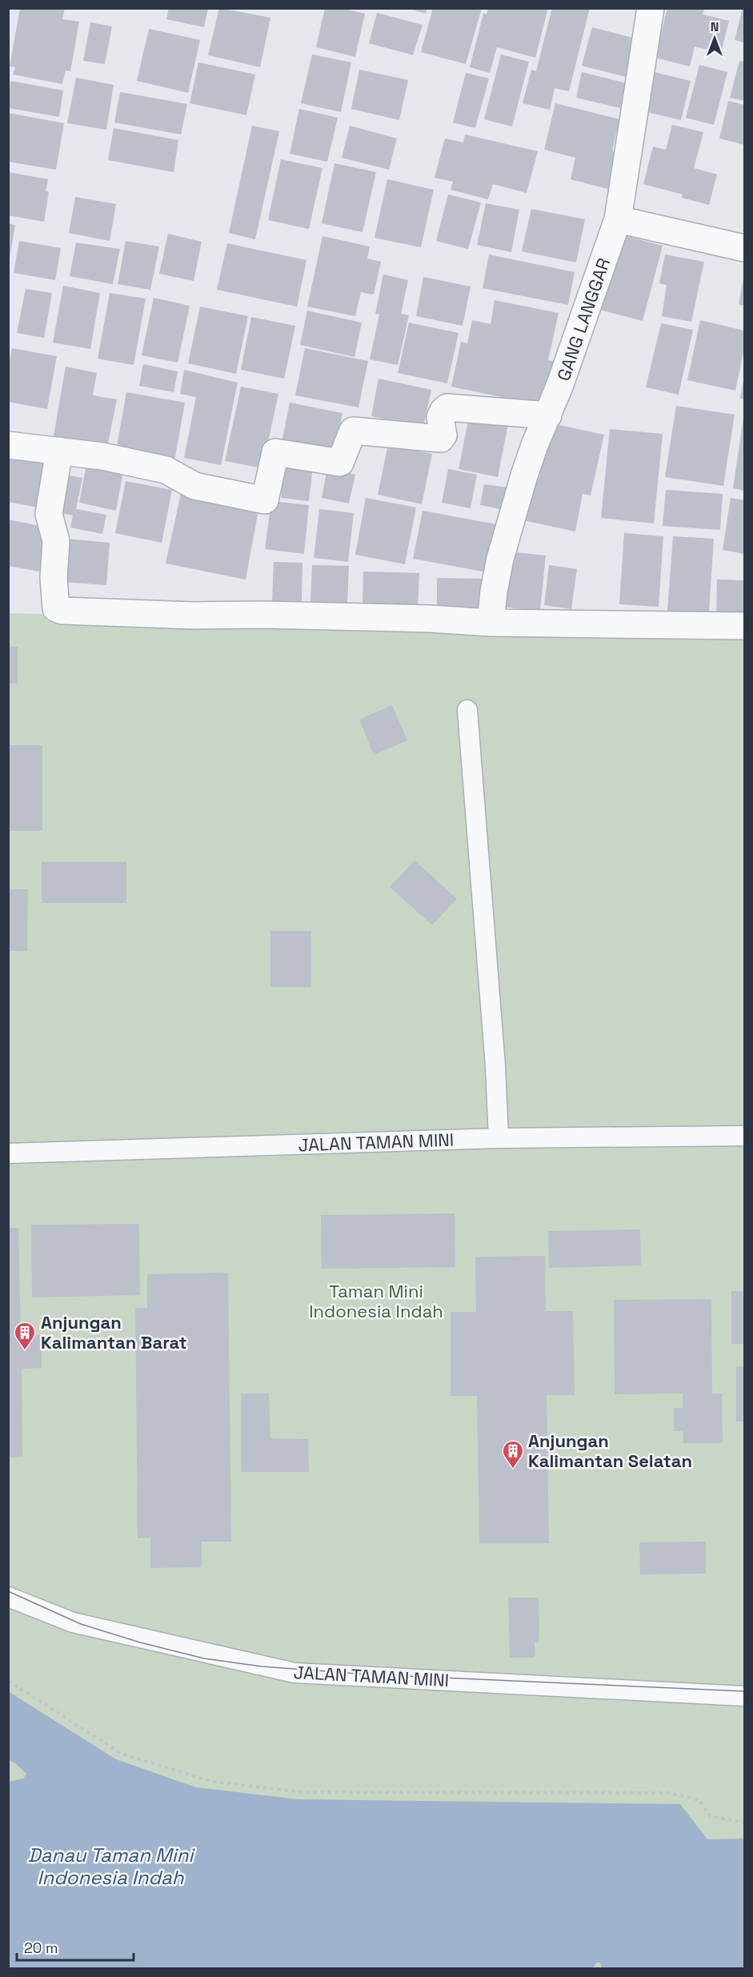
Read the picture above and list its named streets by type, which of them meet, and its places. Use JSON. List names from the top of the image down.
{
  "streets": {
    "street": ["GANG LANGGAR"],
    "lane": ["JALAN TAMAN MINI"]
  },
  "water": ["Danau Taman Mini Indonesia Indah"],
  "parks": ["Taman Mini Indonesia Indah"],
  "places": {
    "building": ["Anjungan Kalimantan Barat", "Anjungan Kalimantan Selatan"]
  },
  "scale_bar": "20 m",
  "north": "top"
}
